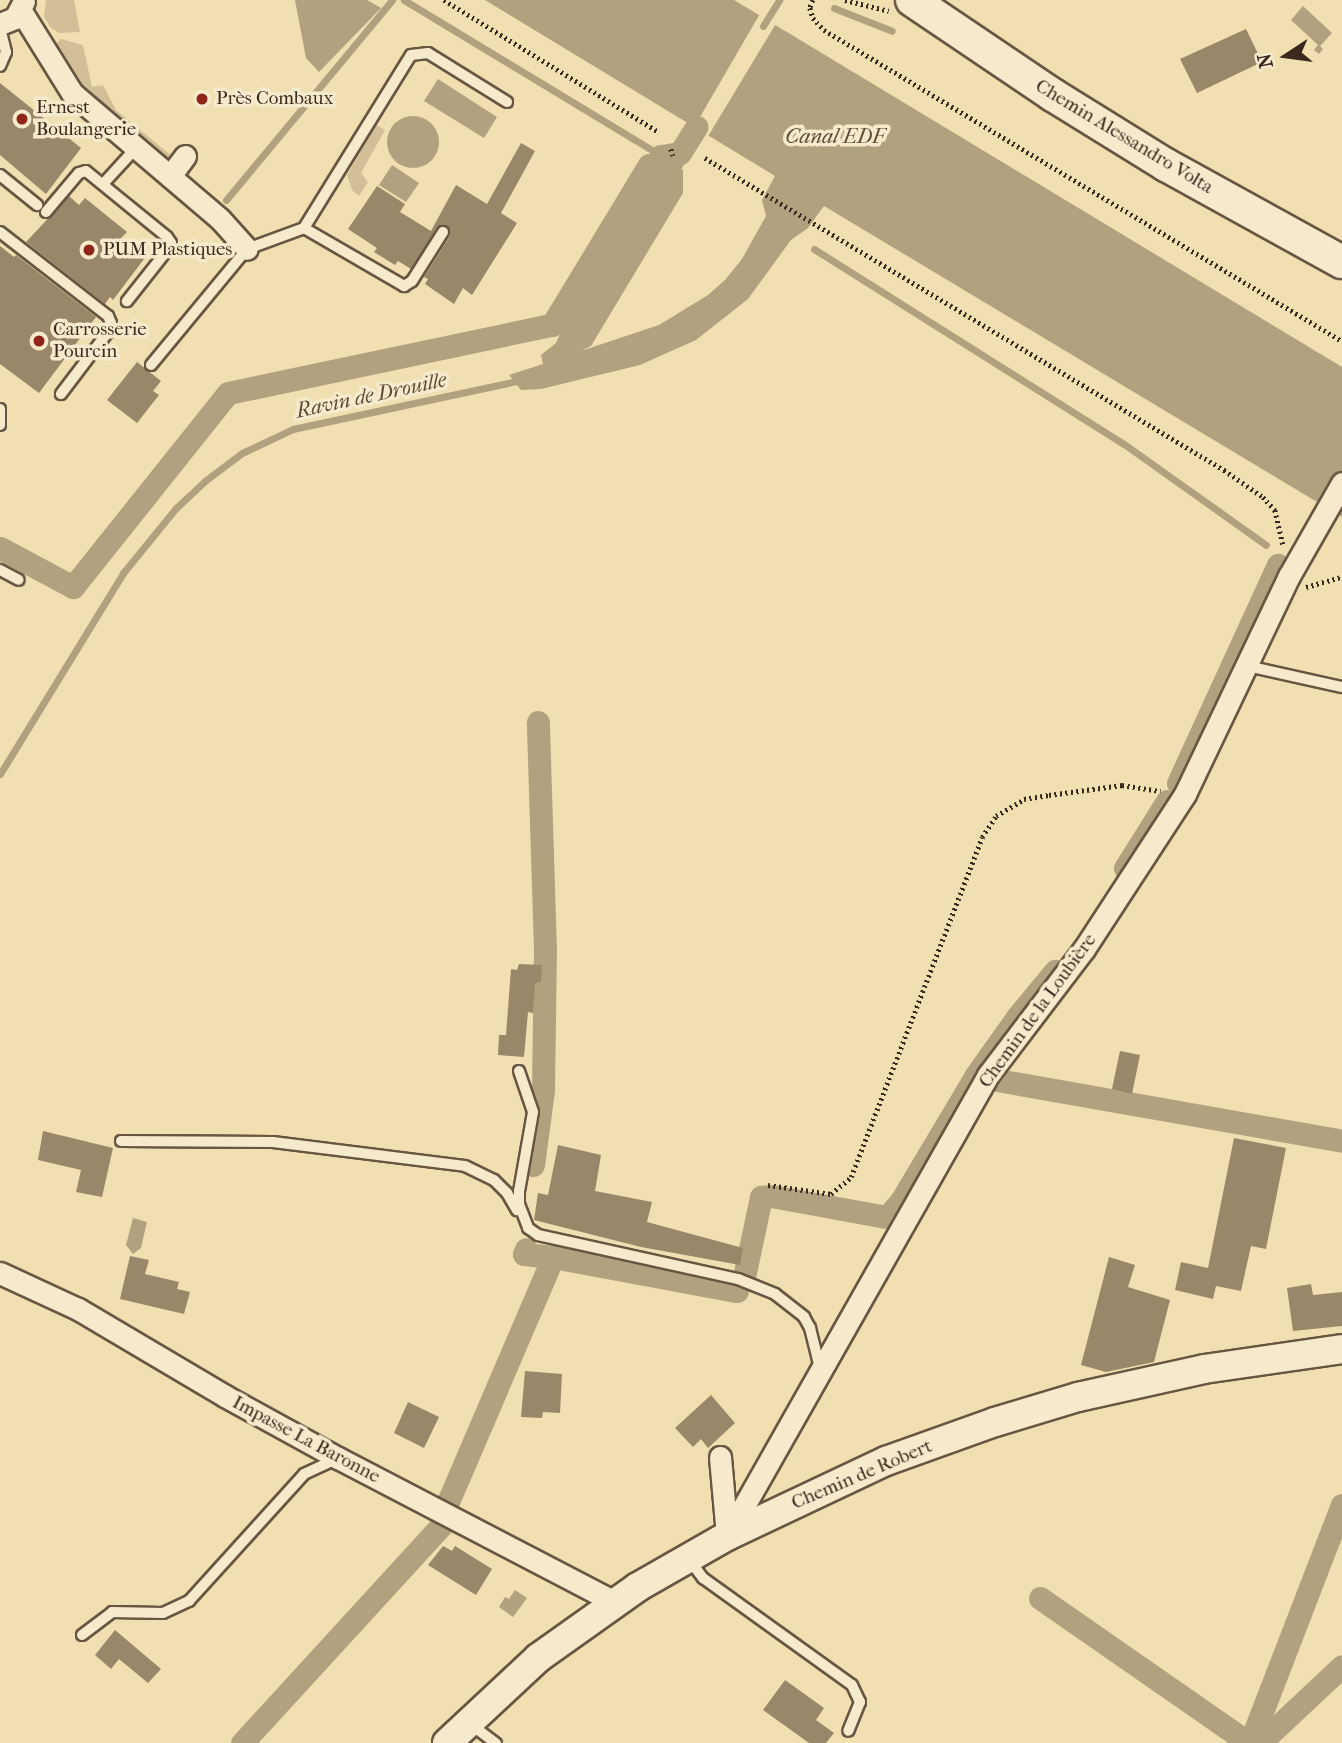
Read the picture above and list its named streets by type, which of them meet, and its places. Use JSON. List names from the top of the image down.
{
  "streets": {
    "main road": ["Chemin Alessandro Volta"],
    "street": ["Chemin de la Loubière", "Impasse La Baronne", "Chemin de Robert"]
  },
  "crossings": [
    ["Chemin de la Loubière", "Chemin de Robert"],
    ["Impasse La Baronne", "Chemin de Robert"]
  ],
  "water": ["Canal EDF", "Ravin de Drouille"],
  "places": [
    "Près Combaux",
    "Ernest Boulangerie",
    "PUM Plastiques",
    "Carrosserie Pourcin"
  ],
  "north": "left"
}
